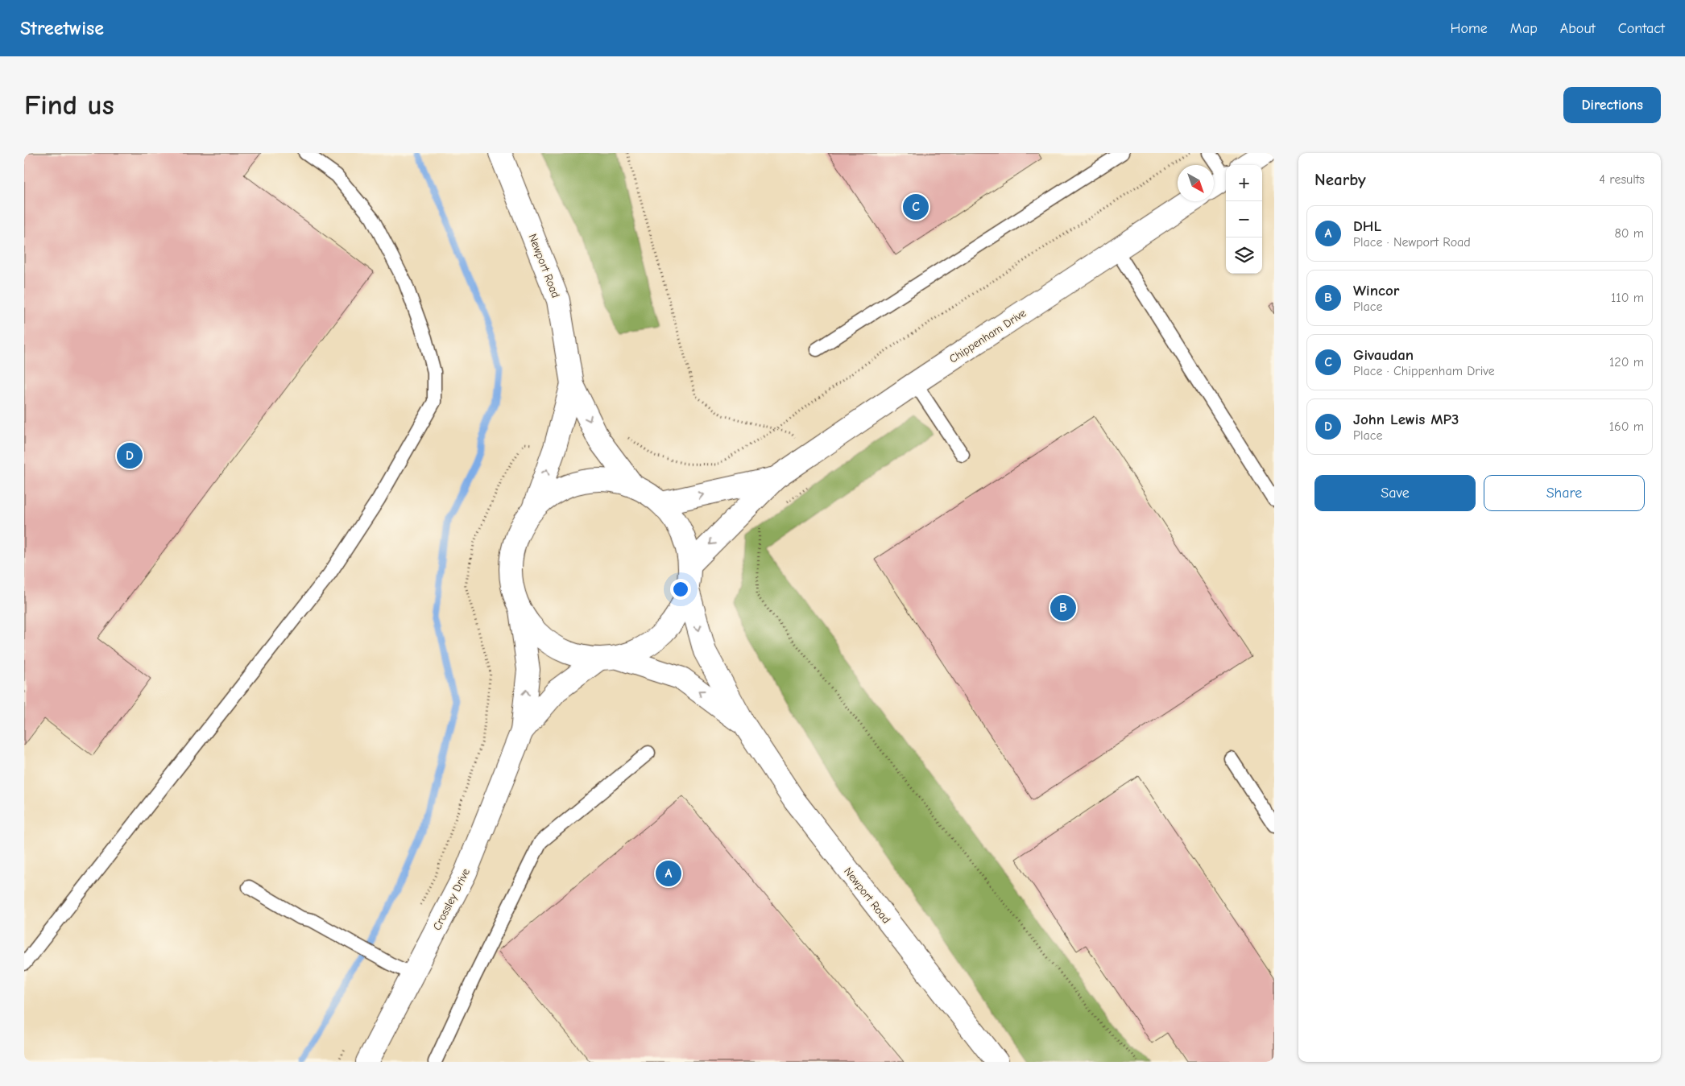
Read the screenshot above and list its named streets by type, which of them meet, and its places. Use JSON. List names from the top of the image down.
{
  "streets": {
    "street": ["Newport Road", "Chippenham Drive", "Crossley Drive"]
  },
  "crossings": [
    ["Newport Road", "Crossley Drive"]
  ],
  "north": "bottom right",
  "page": {
    "header": "Streetwise",
    "nav": [
      "Home",
      "Map",
      "About",
      "Contact"
    ],
    "buttons": [
      "Directions",
      ["Save", "Share"]
    ],
    "title": "Find us",
    "heading": ["Nearby", "4 results"],
    "map_buttons": ["+", "−"],
    "pins": [
      "C",
      "D",
      "B",
      "A"
    ],
    "list": [
      {
        "mark": "A",
        "name": "DHL",
        "note": "Place · Newport Road",
        "value": "80 m"
      },
      {
        "mark": "B",
        "name": "Wincor",
        "note": "Place",
        "value": "110 m"
      },
      {
        "mark": "C",
        "name": "Givaudan",
        "note": "Place · Chippenham Drive",
        "value": "120 m"
      },
      {
        "mark": "D",
        "name": "John Lewis MP3",
        "note": "Place",
        "value": "160 m"
      }
    ]
  }
}
